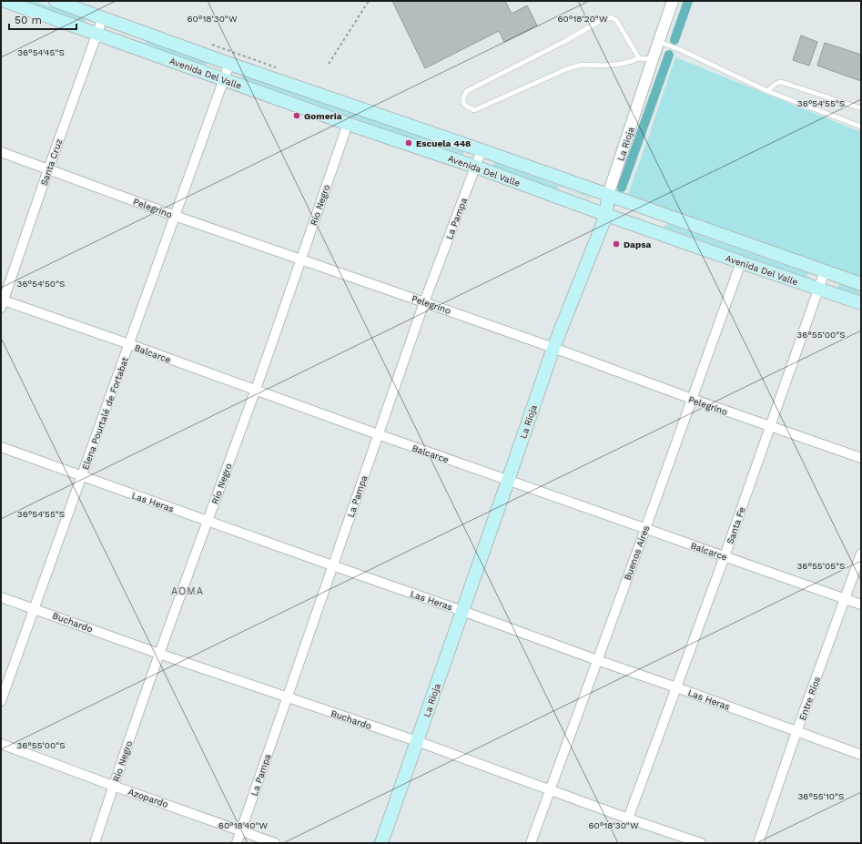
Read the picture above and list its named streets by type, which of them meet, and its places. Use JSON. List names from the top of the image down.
{
  "streets": {
    "main road": ["Avenida Del Valle", "La Rioja"],
    "street": [
      "Santa Cruz",
      "Río Negro",
      "Pelegrino",
      "La Pampa",
      "Balcarce",
      "Elena Pourtalé de Fortabat",
      "Las Heras",
      "Santa Fe",
      "Buenos Aires",
      "Buchardo",
      "Entre Ríos",
      "Azopardo"
    ]
  },
  "crossings": [
    ["Avenida Del Valle", "La Rioja"],
    ["Avenida Del Valle", "Santa Cruz"],
    ["Avenida Del Valle", "Río Negro"],
    ["Avenida Del Valle", "La Pampa"],
    ["Avenida Del Valle", "Elena Pourtalé de Fortabat"],
    ["Avenida Del Valle", "Santa Fe"],
    ["Avenida Del Valle", "Buenos Aires"],
    ["La Rioja", "Pelegrino"],
    ["La Rioja", "Balcarce"],
    ["La Rioja", "Las Heras"],
    ["La Rioja", "Buchardo"],
    ["Santa Cruz", "Pelegrino"],
    ["Santa Cruz", "Balcarce"],
    ["Río Negro", "Pelegrino"],
    ["Río Negro", "Balcarce"],
    ["Río Negro", "Las Heras"],
    ["Río Negro", "Buchardo"],
    ["Río Negro", "Azopardo"],
    ["Pelegrino", "La Pampa"],
    ["Pelegrino", "Elena Pourtalé de Fortabat"],
    ["Pelegrino", "Santa Fe"],
    ["Pelegrino", "Buenos Aires"],
    ["La Pampa", "Balcarce"],
    ["La Pampa", "Las Heras"],
    ["La Pampa", "Buchardo"],
    ["La Pampa", "Azopardo"],
    ["Balcarce", "Elena Pourtalé de Fortabat"],
    ["Balcarce", "Santa Fe"],
    ["Balcarce", "Buenos Aires"],
    ["Balcarce", "Entre Ríos"],
    ["Elena Pourtalé de Fortabat", "Las Heras"],
    ["Elena Pourtalé de Fortabat", "Buchardo"],
    ["Las Heras", "Santa Fe"],
    ["Las Heras", "Buenos Aires"],
    ["Las Heras", "Entre Ríos"],
    ["Santa Fe", "Buchardo"],
    ["Buenos Aires", "Buchardo"]
  ],
  "districts": ["AOMA"],
  "places": ["Gomeria", "Escuela 448", "Dapsa"],
  "scale_bar": "50 m",
  "coordinates": [
    "60°18'30\"W",
    "60°18'20\"W",
    "36°54'45\"S",
    "36°54'55\"S",
    "36°54'50\"S",
    "36°55'00\"S",
    "36°55'05\"S",
    "36°55'10\"S",
    "60°18'40\"W"
  ]
}
